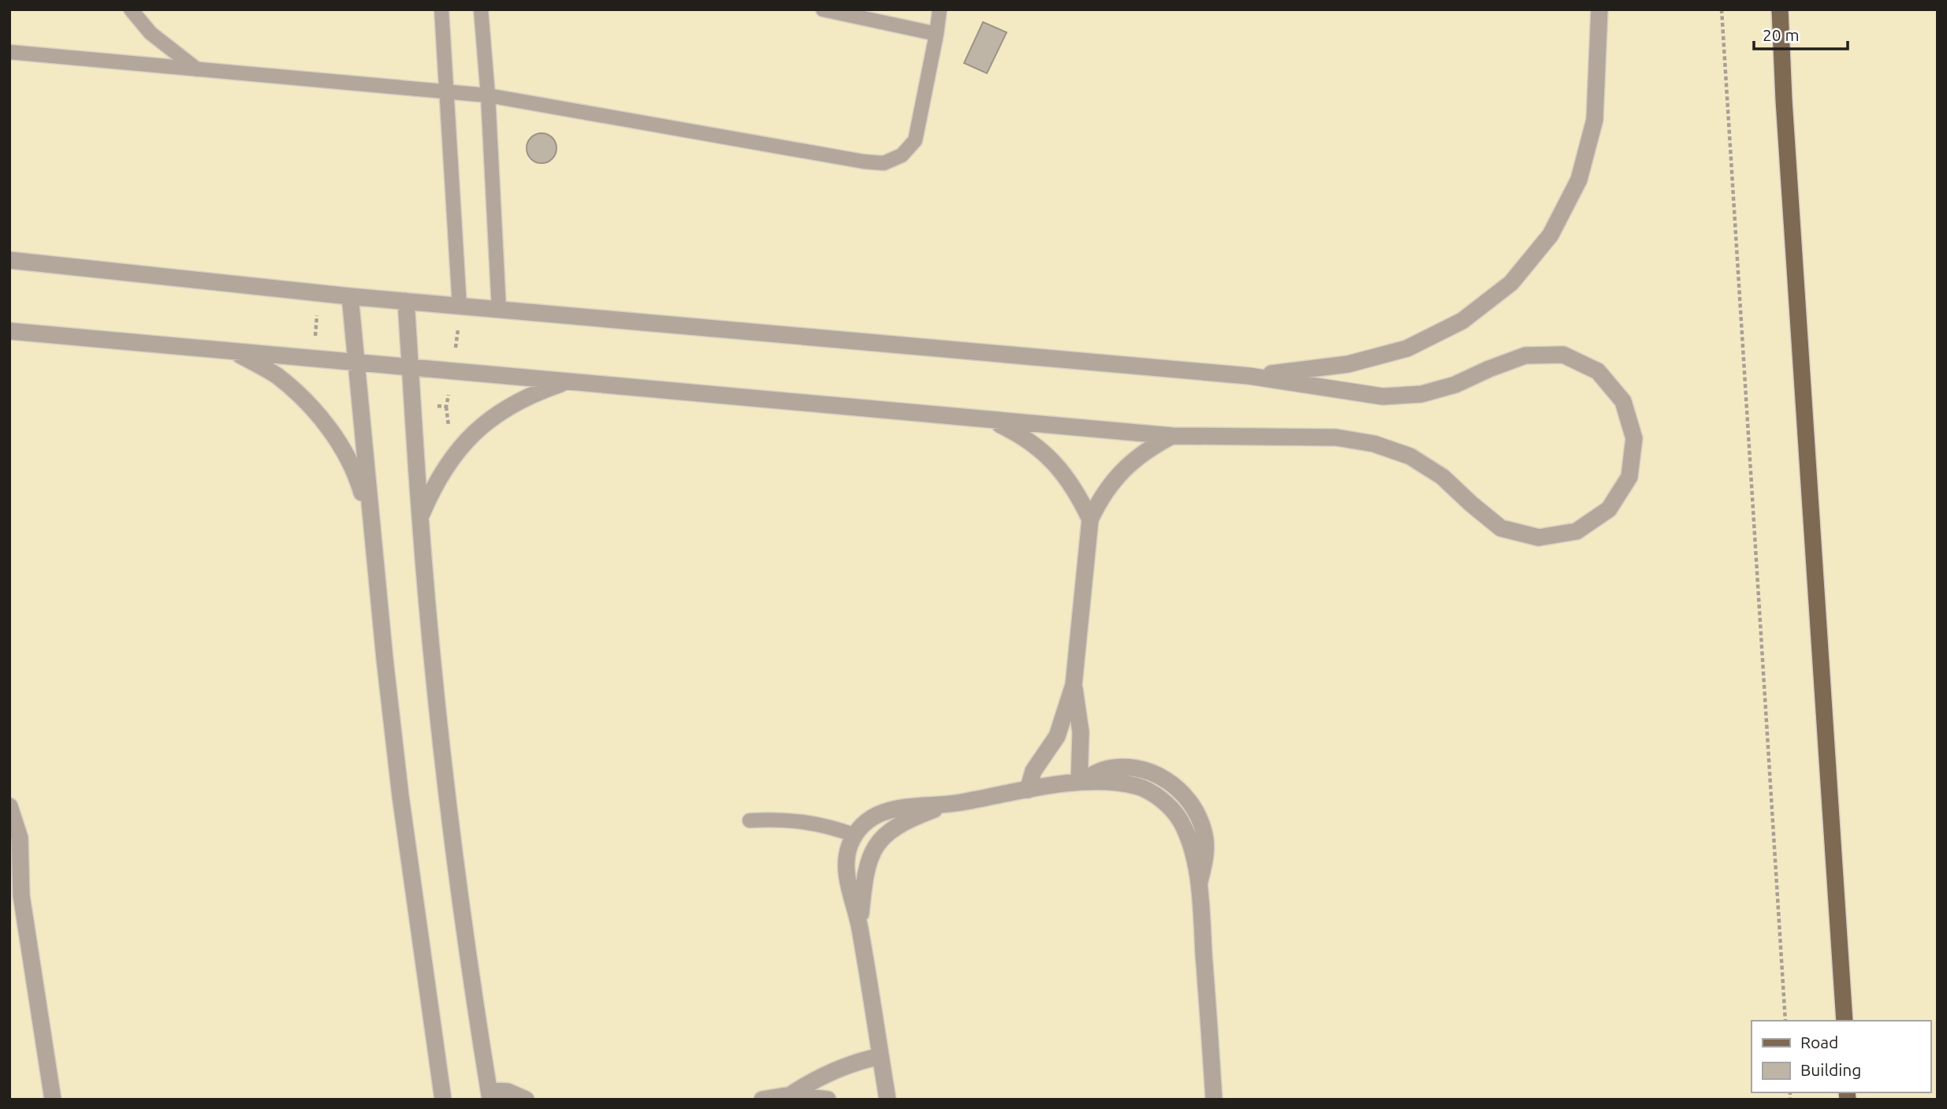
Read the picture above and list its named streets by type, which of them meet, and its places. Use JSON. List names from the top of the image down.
{
  "legend": ["Road", "Building"],
  "scale_bar": "20 m"
}
